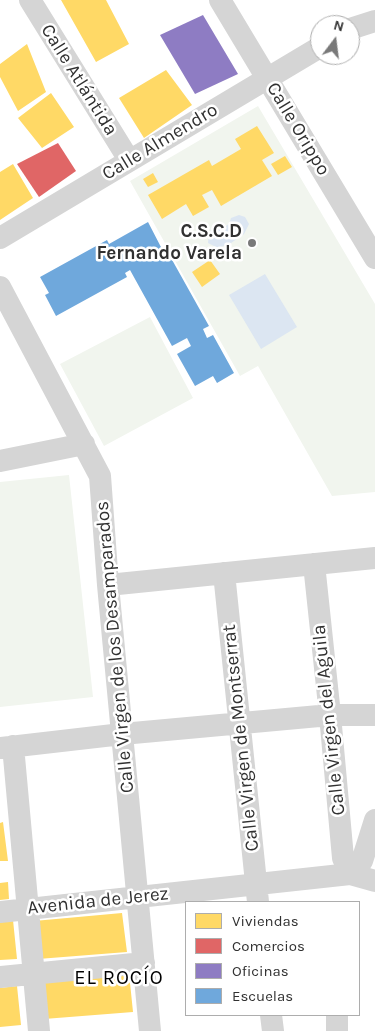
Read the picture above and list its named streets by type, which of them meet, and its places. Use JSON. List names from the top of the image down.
{
  "streets": {
    "street": [
      "Calle Atlántida",
      "Calle Orippo",
      "Calle Almendro",
      "Calle Virgen de los Desamparados",
      "Calle Virgen del Aguila",
      "Calle Virgen de Montserrat",
      "Avenida de Jerez"
    ]
  },
  "crossings": [
    ["Calle Atlántida", "Calle Almendro"],
    ["Calle Orippo", "Calle Almendro"],
    ["Calle Virgen de los Desamparados", "Avenida de Jerez"],
    ["Calle Virgen del Aguila", "Avenida de Jerez"],
    ["Calle Virgen de Montserrat", "Avenida de Jerez"]
  ],
  "districts": ["EL ROCÍO"],
  "places": ["C.S.C.D Fernando Varela"],
  "legend": [
    "Viviendas",
    "Comercios",
    "Oficinas",
    "Escuelas"
  ],
  "north": "top"
}
